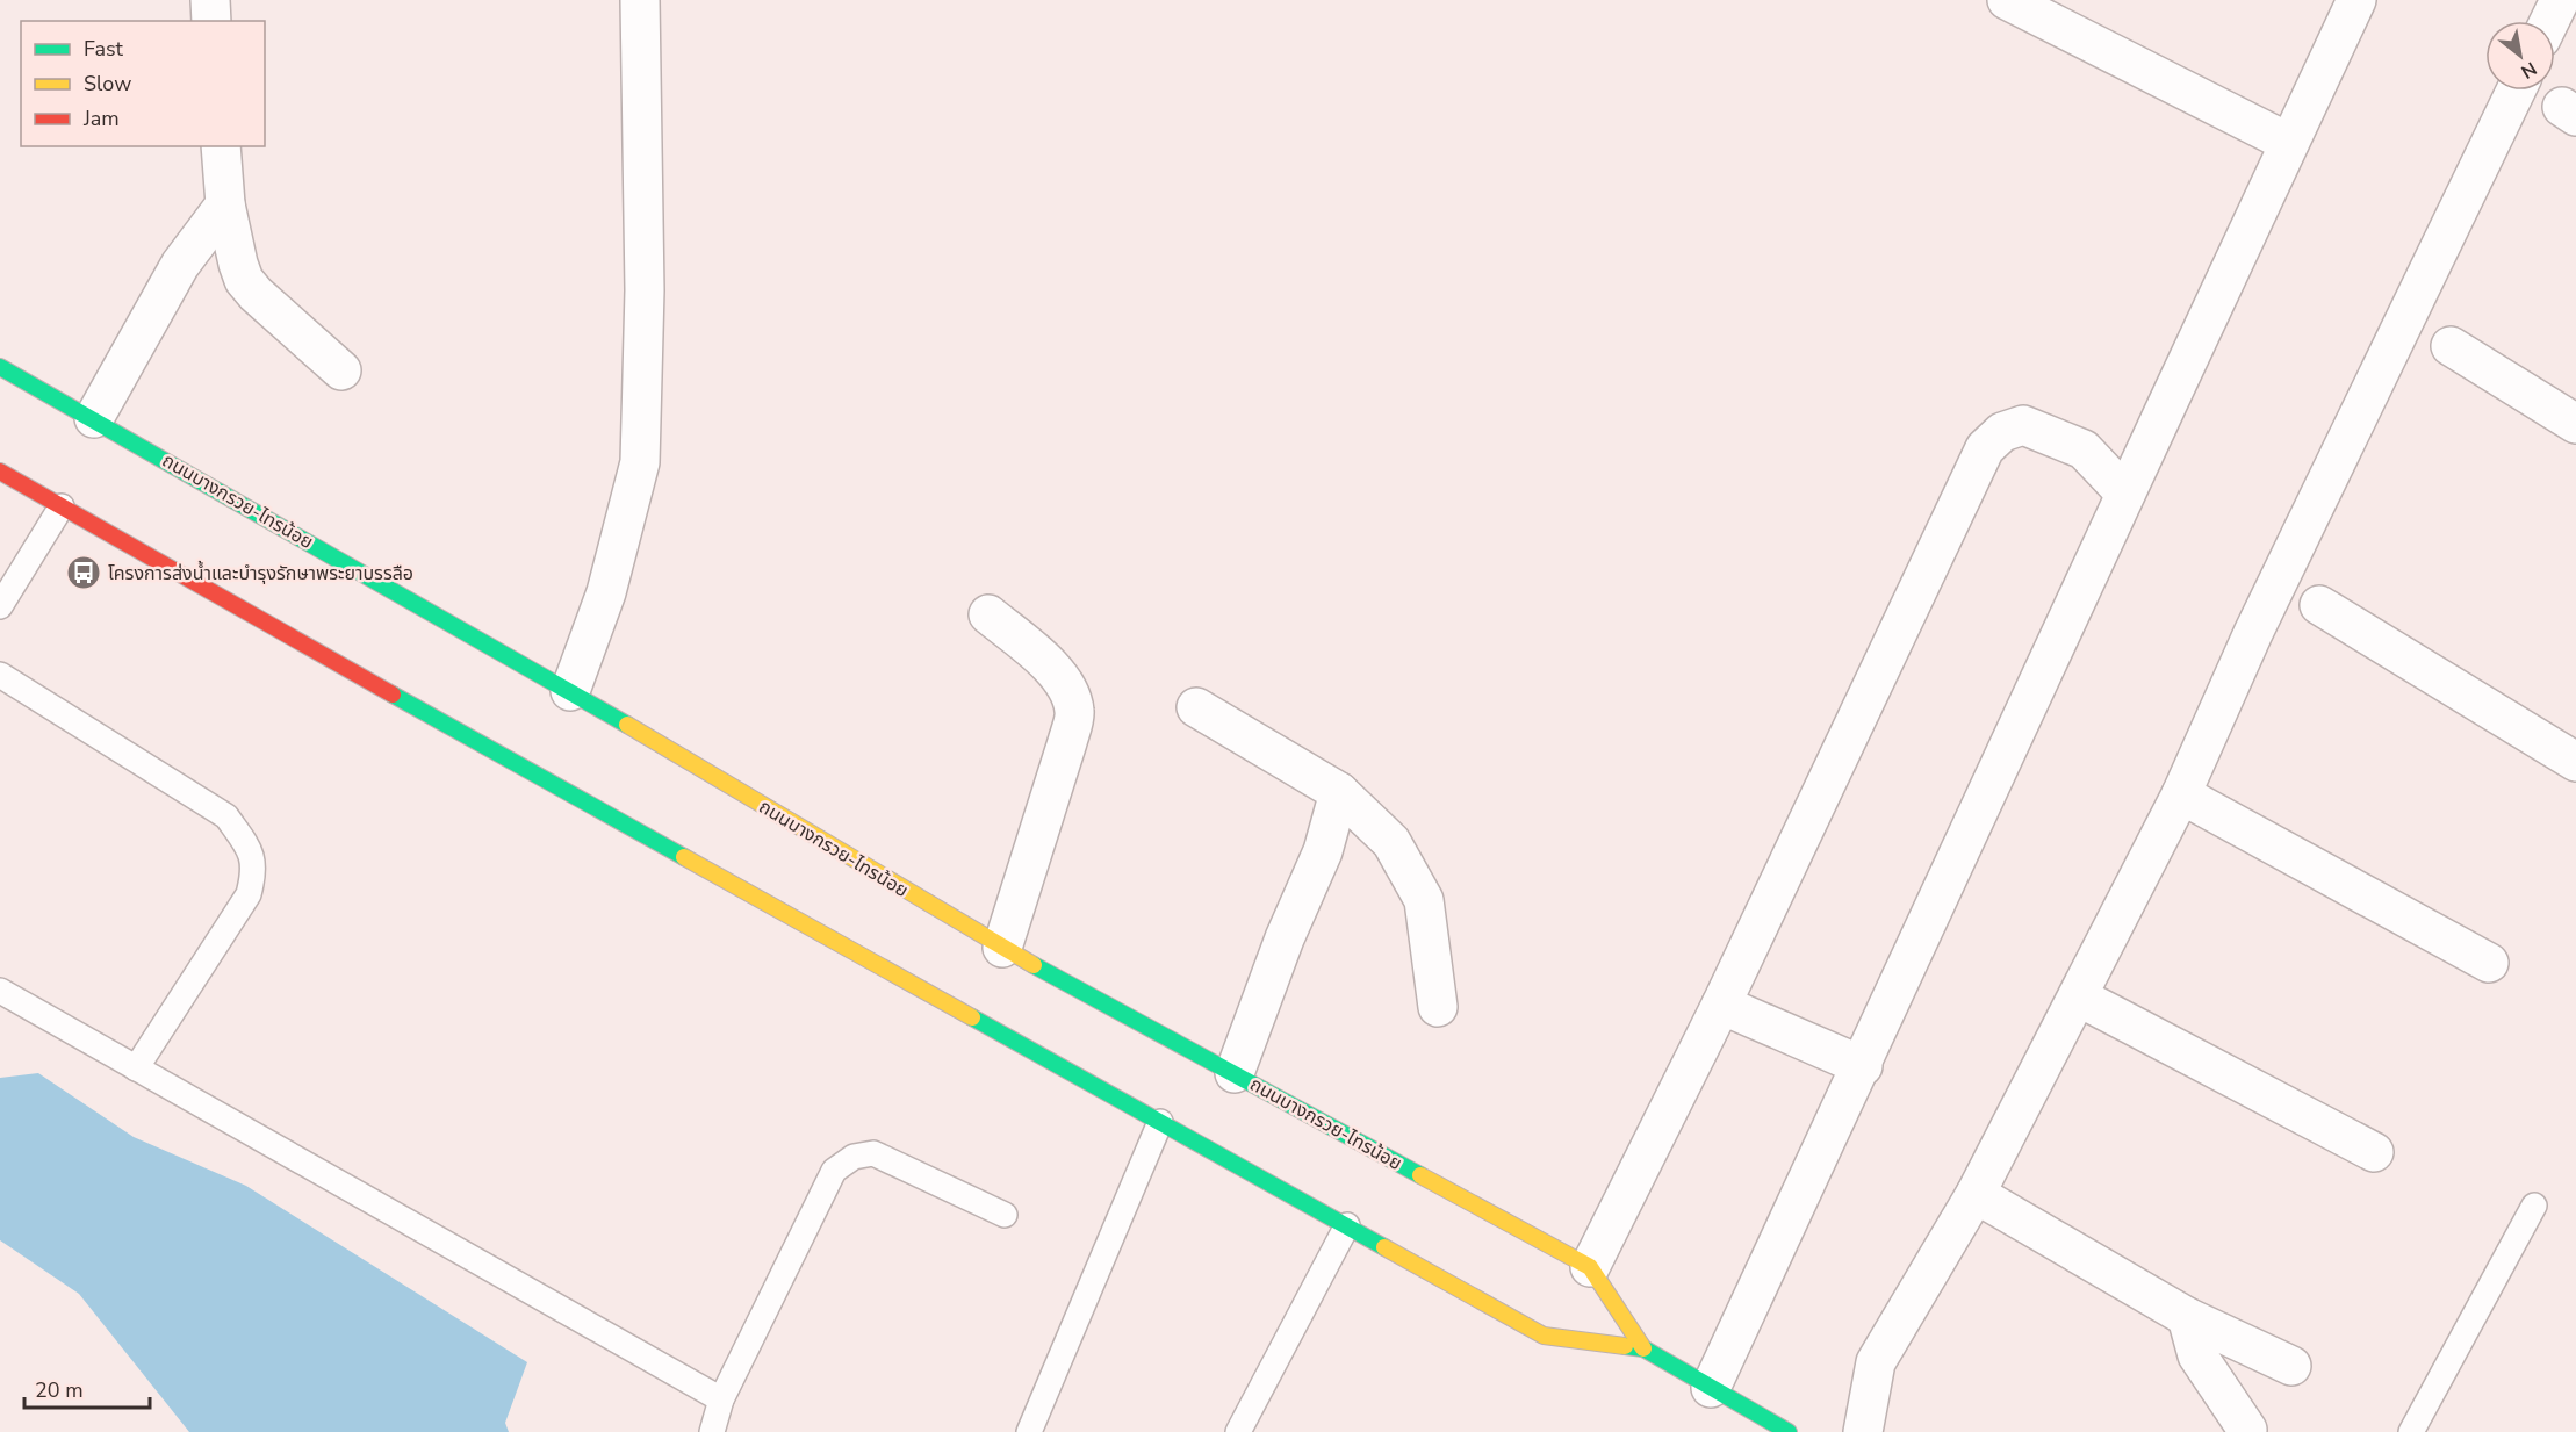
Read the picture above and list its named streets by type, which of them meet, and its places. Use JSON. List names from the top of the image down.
{
  "streets": {
    "main road": ["ถนนบางกรวย-ไทรน้อย"]
  },
  "places": {
    "bus stop": ["โครงการส่งน้ำและบำรุงรักษาพระยาบรรลือ"]
  },
  "legend": ["Fast", "Slow", "Jam"],
  "scale_bar": "20 m",
  "north": "bottom right"
}
